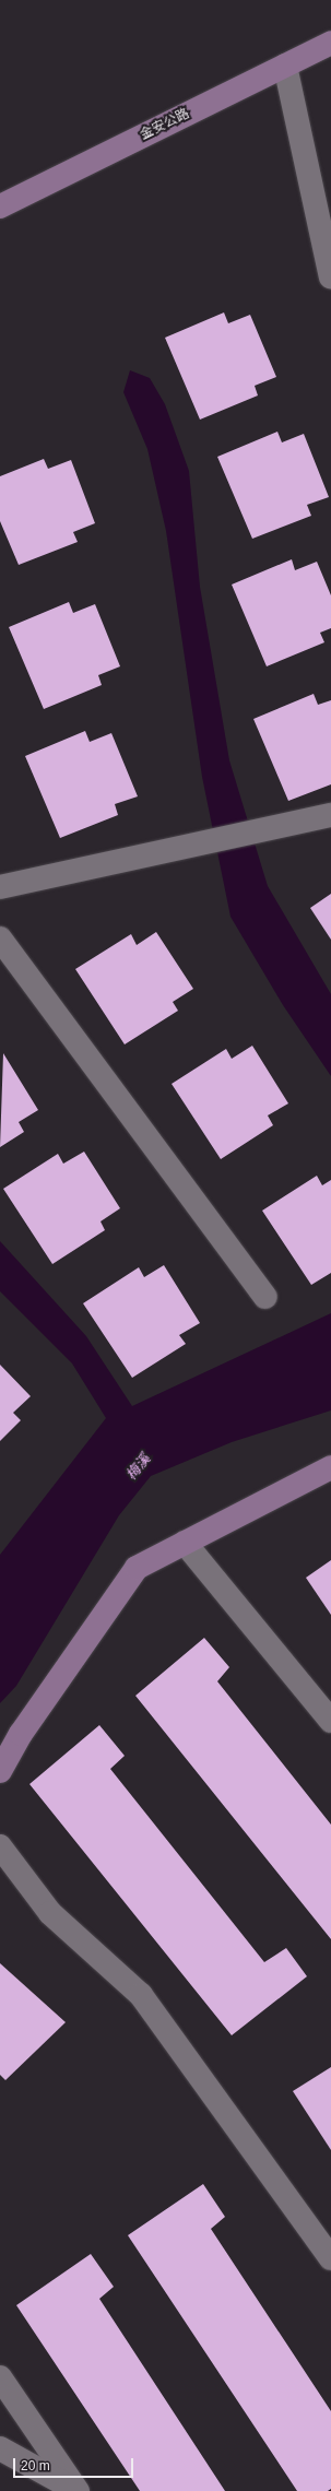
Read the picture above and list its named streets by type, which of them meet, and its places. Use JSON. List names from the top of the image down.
{
  "streets": {
    "street": ["金安公路"]
  },
  "water": ["梅溪"],
  "scale_bar": "20 m"
}
